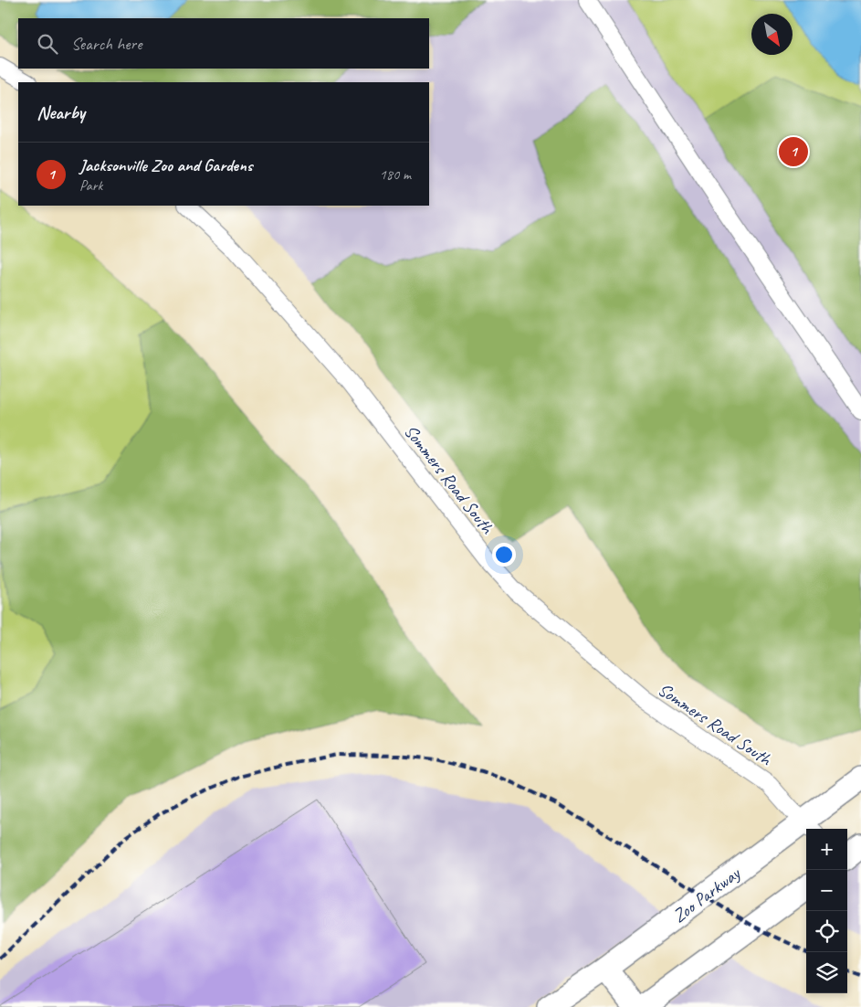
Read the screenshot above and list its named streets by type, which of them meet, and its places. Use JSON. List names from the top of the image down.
{
  "streets": {
    "main road": ["Zoo Parkway"],
    "street": ["Sommers Road South"]
  },
  "crossings": [
    ["Sommers Road South", "Zoo Parkway"]
  ],
  "north": "bottom right",
  "page": {
    "search": "Search here",
    "heading": "Nearby",
    "pins": "1",
    "list": [
      {
        "mark": "1",
        "name": "Jacksonville Zoo and Gardens",
        "note": "Park",
        "value": "180 m"
      }
    ],
    "map_buttons": ["+", "−"]
  }
}
